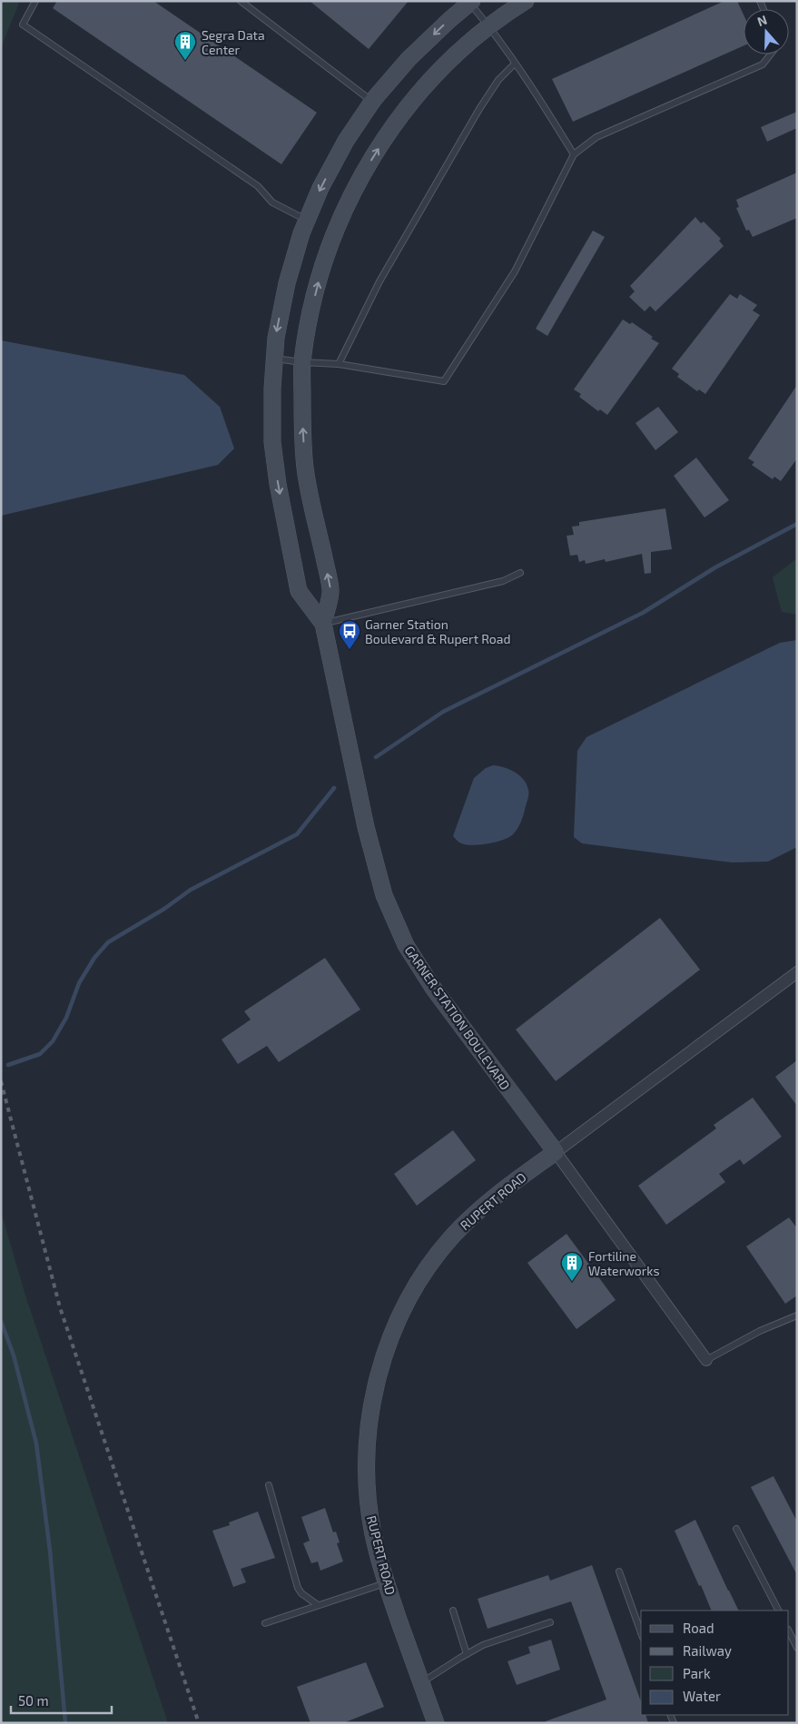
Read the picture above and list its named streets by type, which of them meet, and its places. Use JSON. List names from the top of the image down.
{
  "streets": {
    "street": ["GARNER STATION BOULEVARD", "RUPERT ROAD"]
  },
  "crossings": [
    ["GARNER STATION BOULEVARD", "RUPERT ROAD"]
  ],
  "places": {
    "building": ["Segra Data Center", "Fortiline Waterworks"],
    "bus stop": ["Garner Station Boulevard & Rupert Road"]
  },
  "legend": [
    "Road",
    "Railway",
    "Park",
    "Water"
  ],
  "scale_bar": "50 m",
  "north": "top"
}
